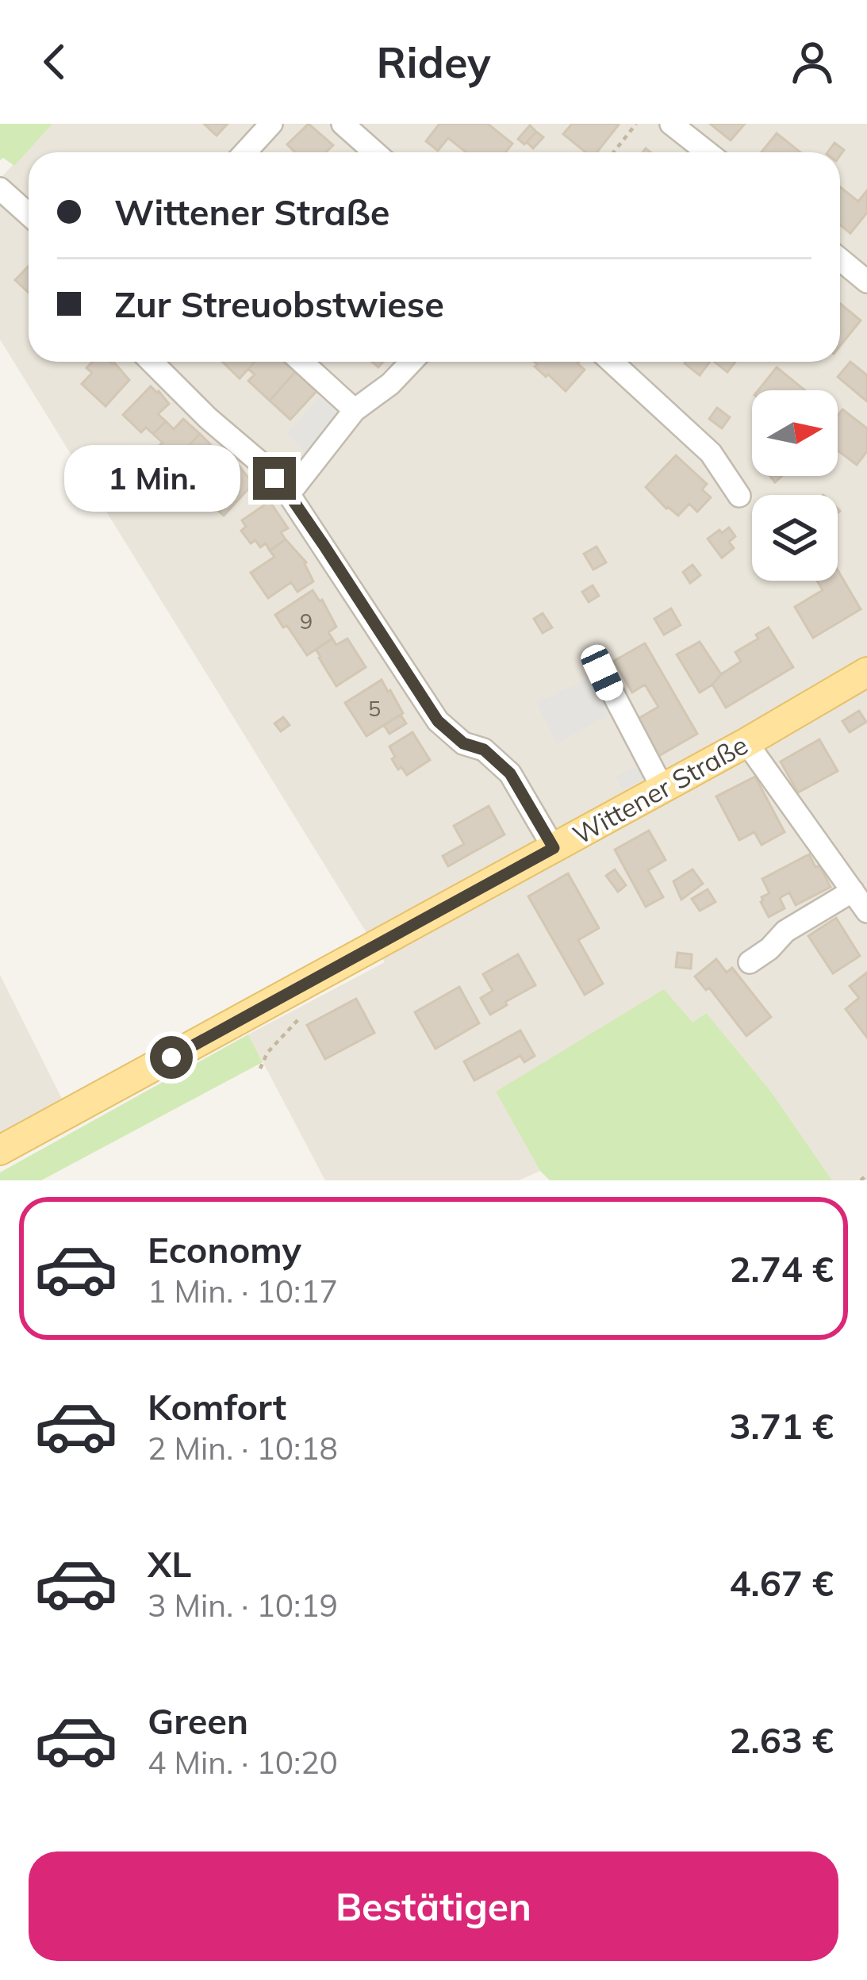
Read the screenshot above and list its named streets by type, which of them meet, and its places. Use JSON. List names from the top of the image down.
{
  "streets": {
    "main road": ["Wittener Straße"]
  },
  "house_numbers": ["9", "5"],
  "north": "right",
  "page": {
    "header": "Ridey",
    "banner": ["Wittener Straße", "Zur Streuobstwiese"],
    "bubble": "1 Min.",
    "list": [
      {
        "name": "Economy",
        "note": "1 Min. · 10:17",
        "value": "2.74 €"
      },
      {
        "name": "Komfort",
        "note": "2 Min. · 10:18",
        "value": "3.71 €"
      },
      {
        "name": "XL",
        "note": "3 Min. · 10:19",
        "value": "4.67 €"
      },
      {
        "name": "Green",
        "note": "4 Min. · 10:20",
        "value": "2.63 €"
      }
    ],
    "buttons": "Bestätigen"
  }
}
